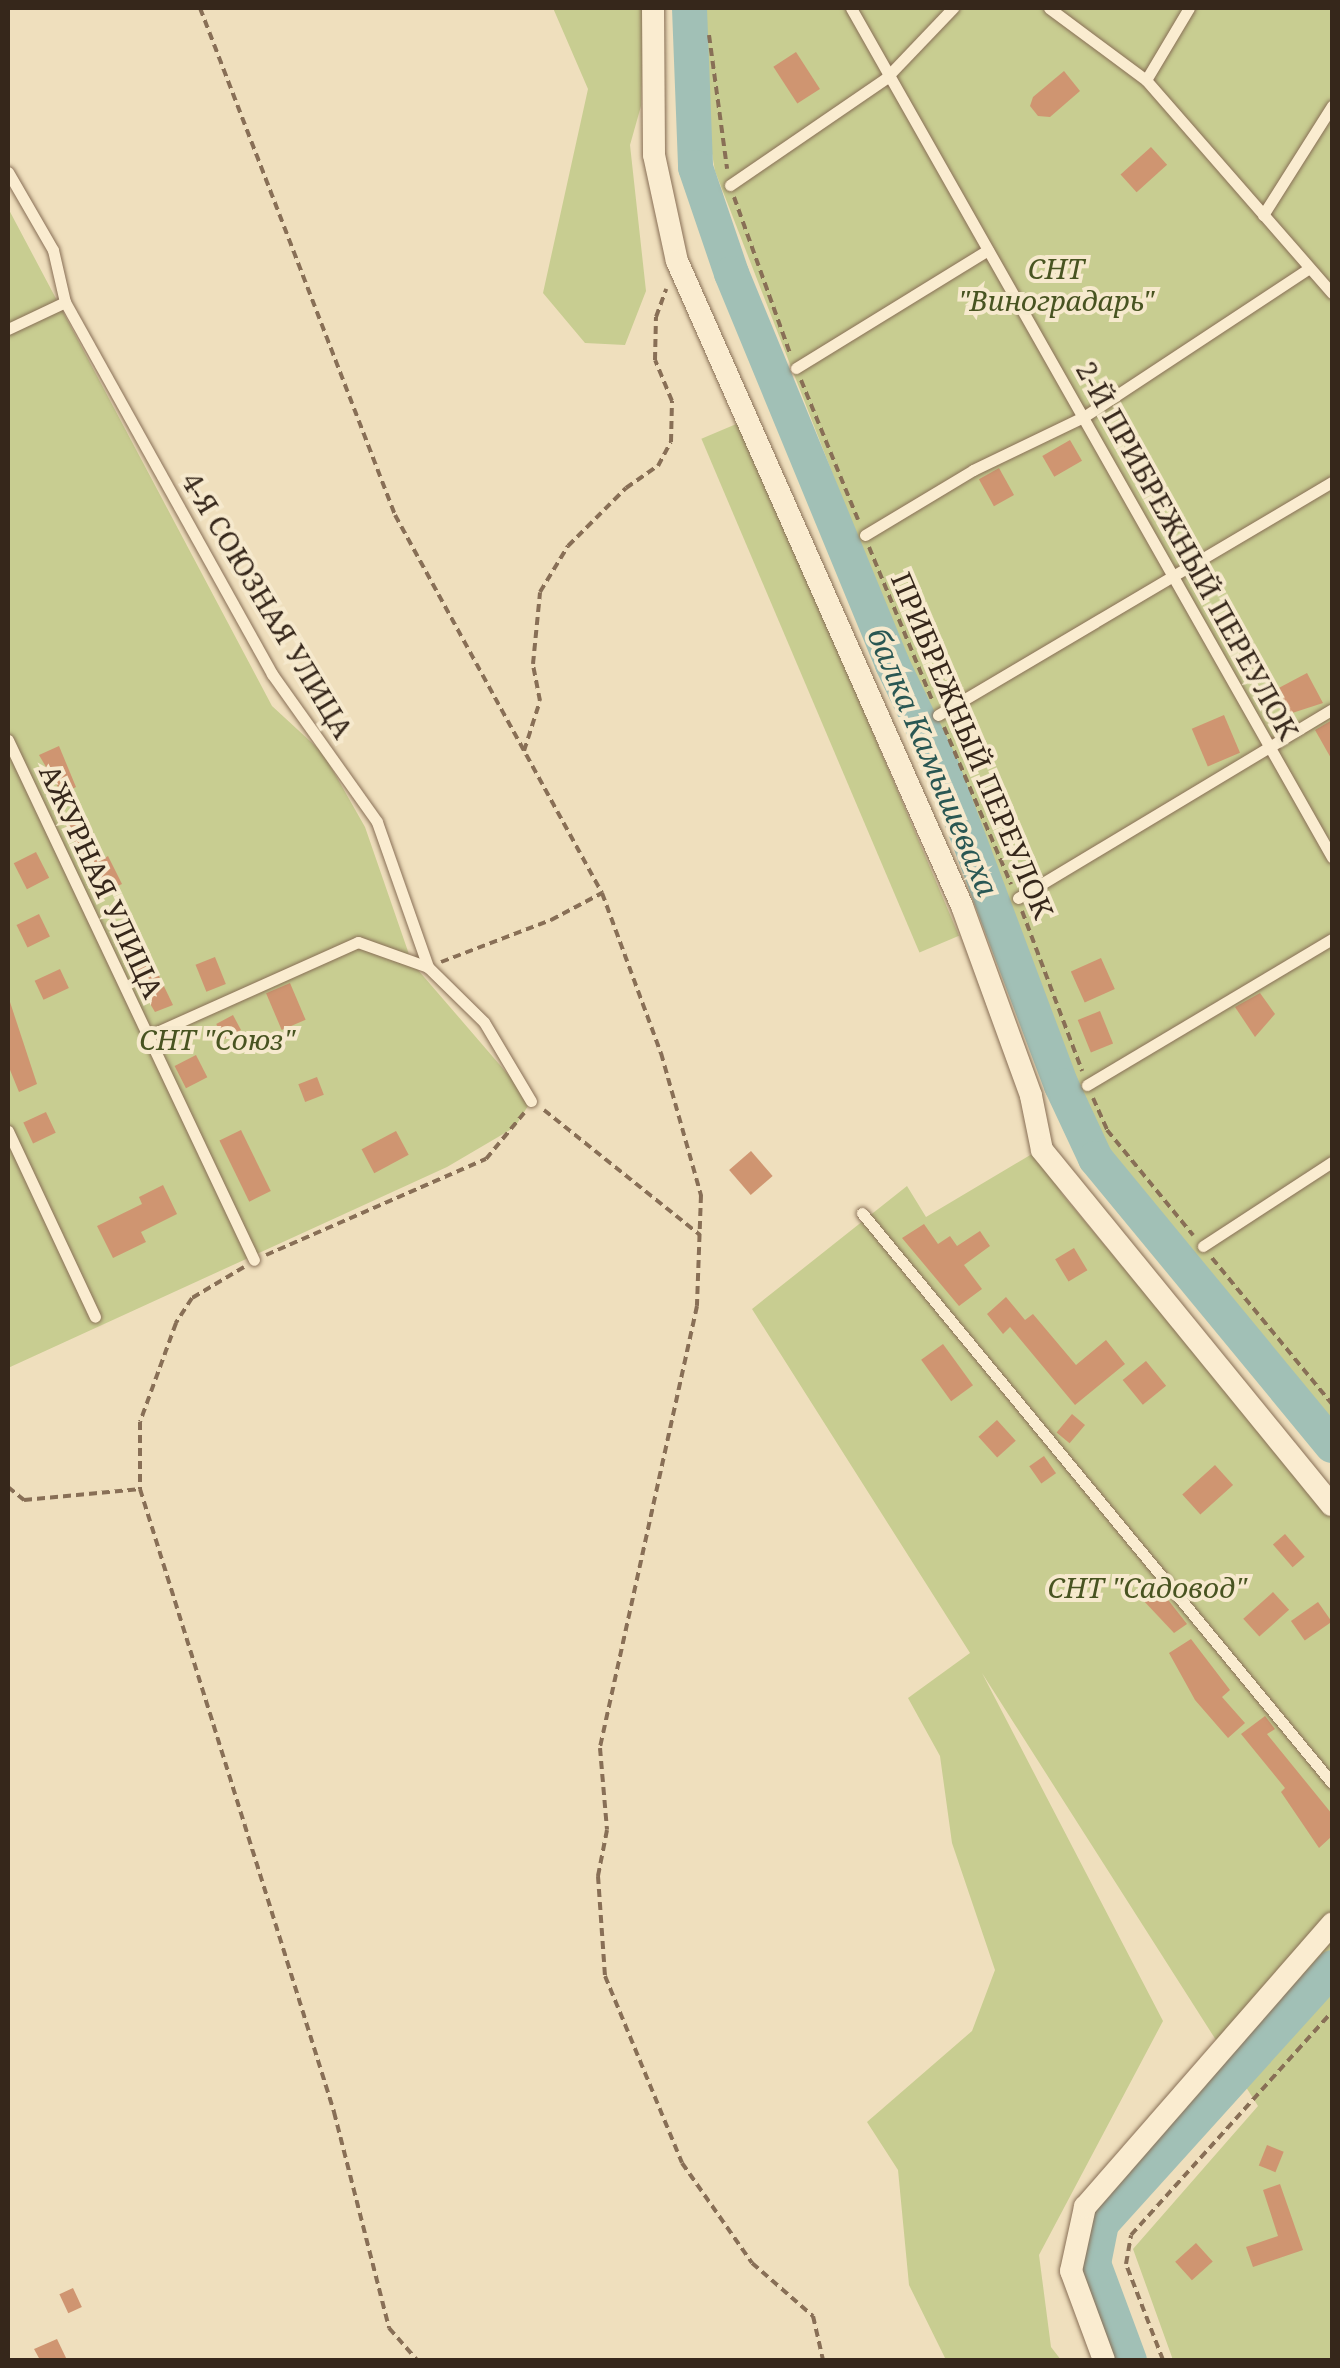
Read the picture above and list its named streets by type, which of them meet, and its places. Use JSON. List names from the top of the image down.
{
  "streets": {
    "lane": ["2-Й ПРИБРЕЖНЫЙ ПЕРЕУЛОК", "4-Я СОЮЗНАЯ УЛИЦА", "АЖУРНАЯ УЛИЦА"],
    "path": ["ПРИБРЕЖНЫЙ ПЕРЕУЛОК"]
  },
  "water": ["балка Камышеваха"],
  "parks": ["СНТ \"Виноградарь\"", "СНТ \"Союз\"", "СНТ \"Садовод\""]
}
